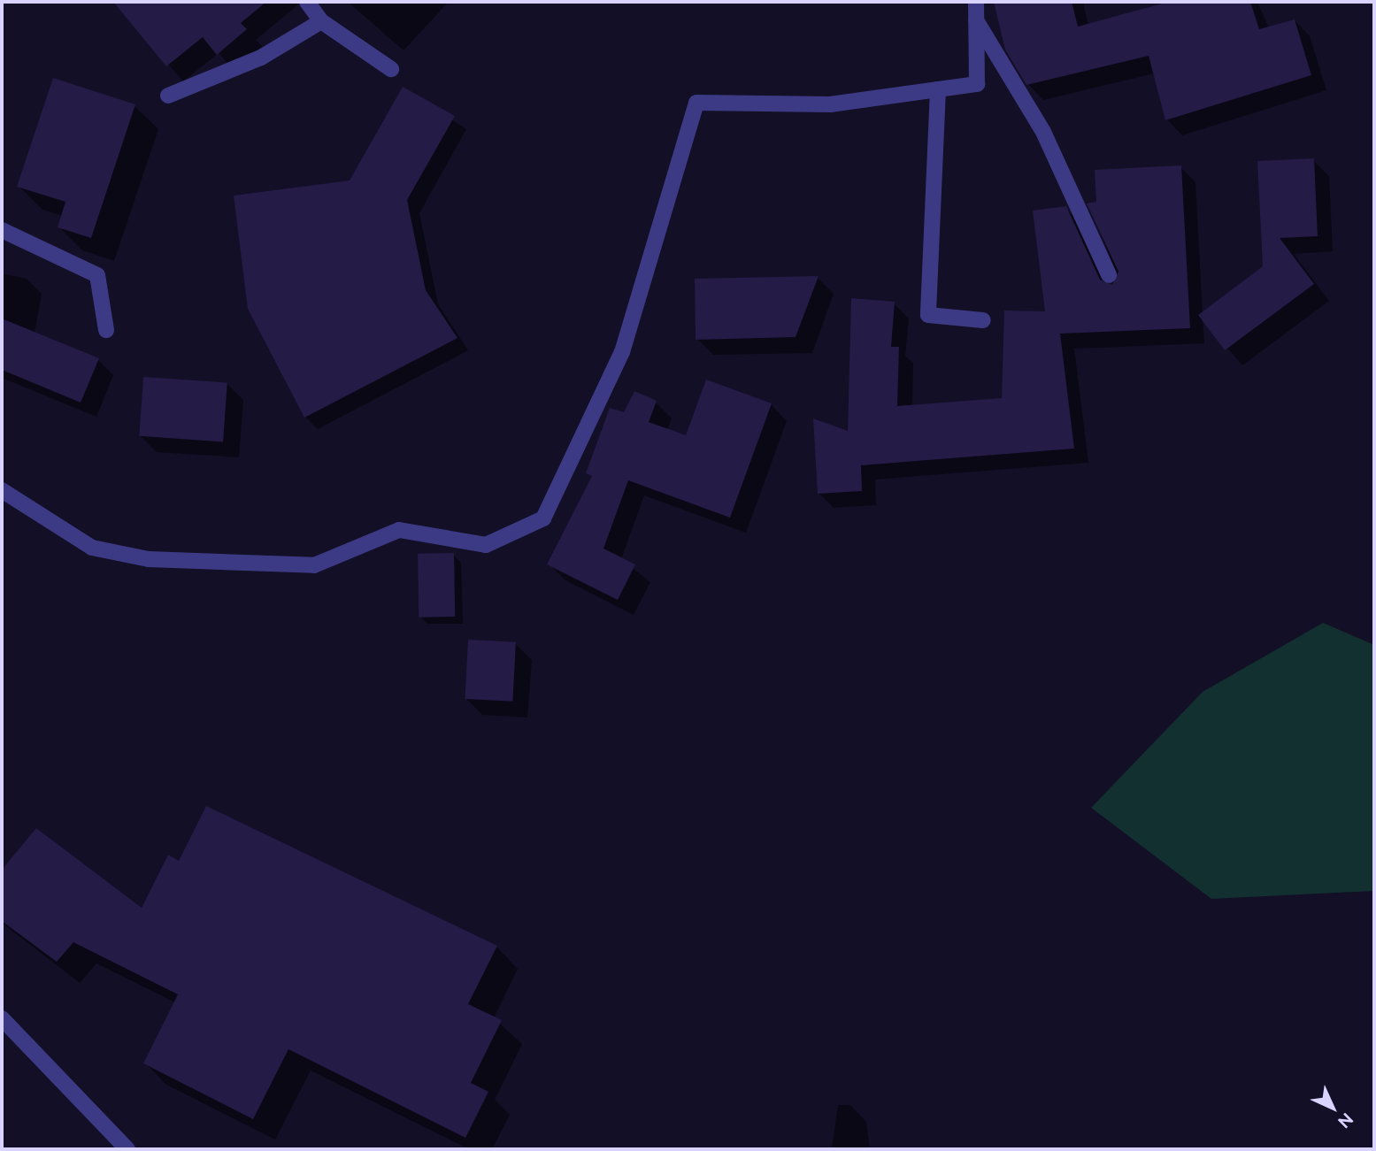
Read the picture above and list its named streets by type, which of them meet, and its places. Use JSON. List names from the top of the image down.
{
  "north": "bottom right"
}
